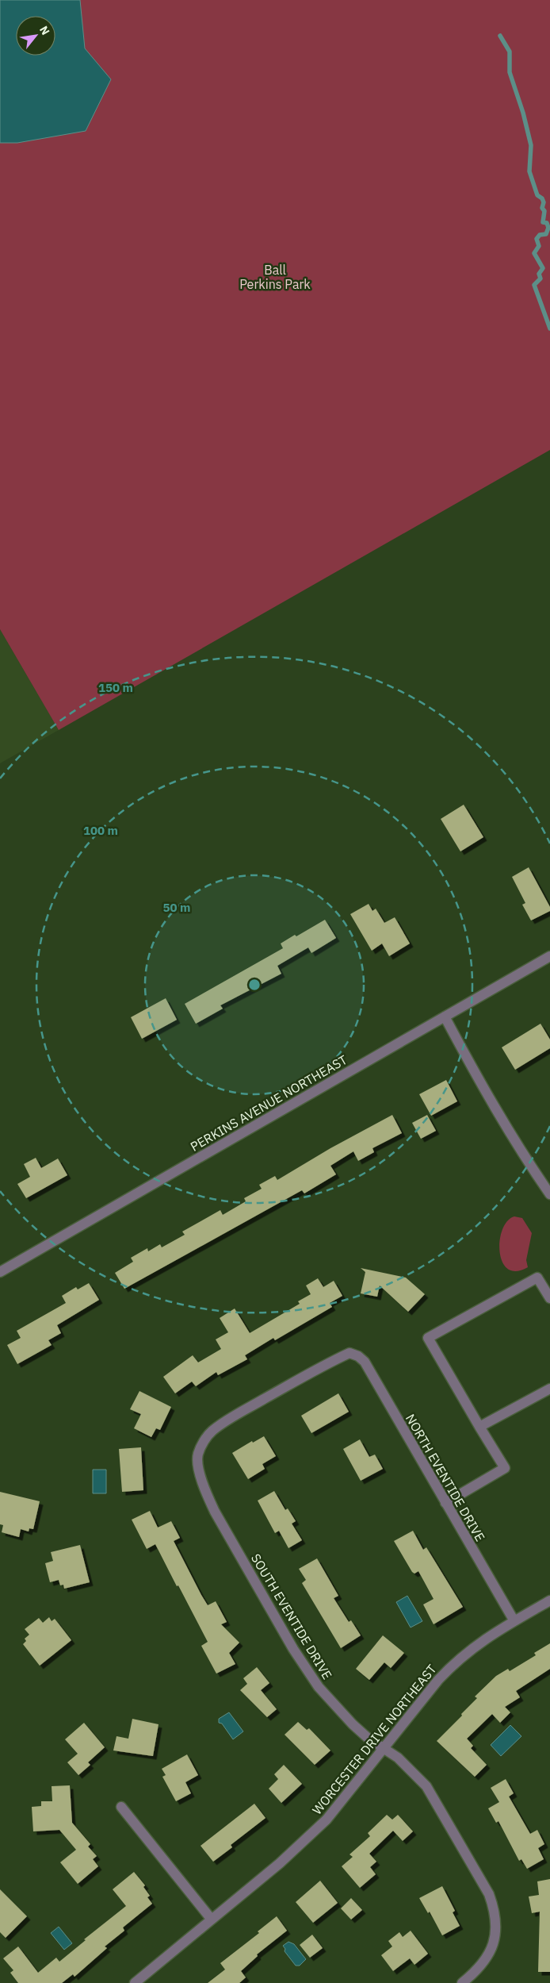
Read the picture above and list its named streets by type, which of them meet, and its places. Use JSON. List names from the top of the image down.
{
  "streets": {
    "street": [
      "PERKINS AVENUE NORTHEAST",
      "NORTH EVENTIDE DRIVE",
      "SOUTH EVENTIDE DRIVE",
      "WORCESTER DRIVE NORTHEAST"
    ]
  },
  "crossings": [
    ["NORTH EVENTIDE DRIVE", "SOUTH EVENTIDE DRIVE"],
    ["NORTH EVENTIDE DRIVE", "WORCESTER DRIVE NORTHEAST"],
    ["SOUTH EVENTIDE DRIVE", "WORCESTER DRIVE NORTHEAST"]
  ],
  "parks": ["Ball Perkins Park"],
  "north": "top right",
  "rings": ["150 m", "100 m", "50 m"]
}
